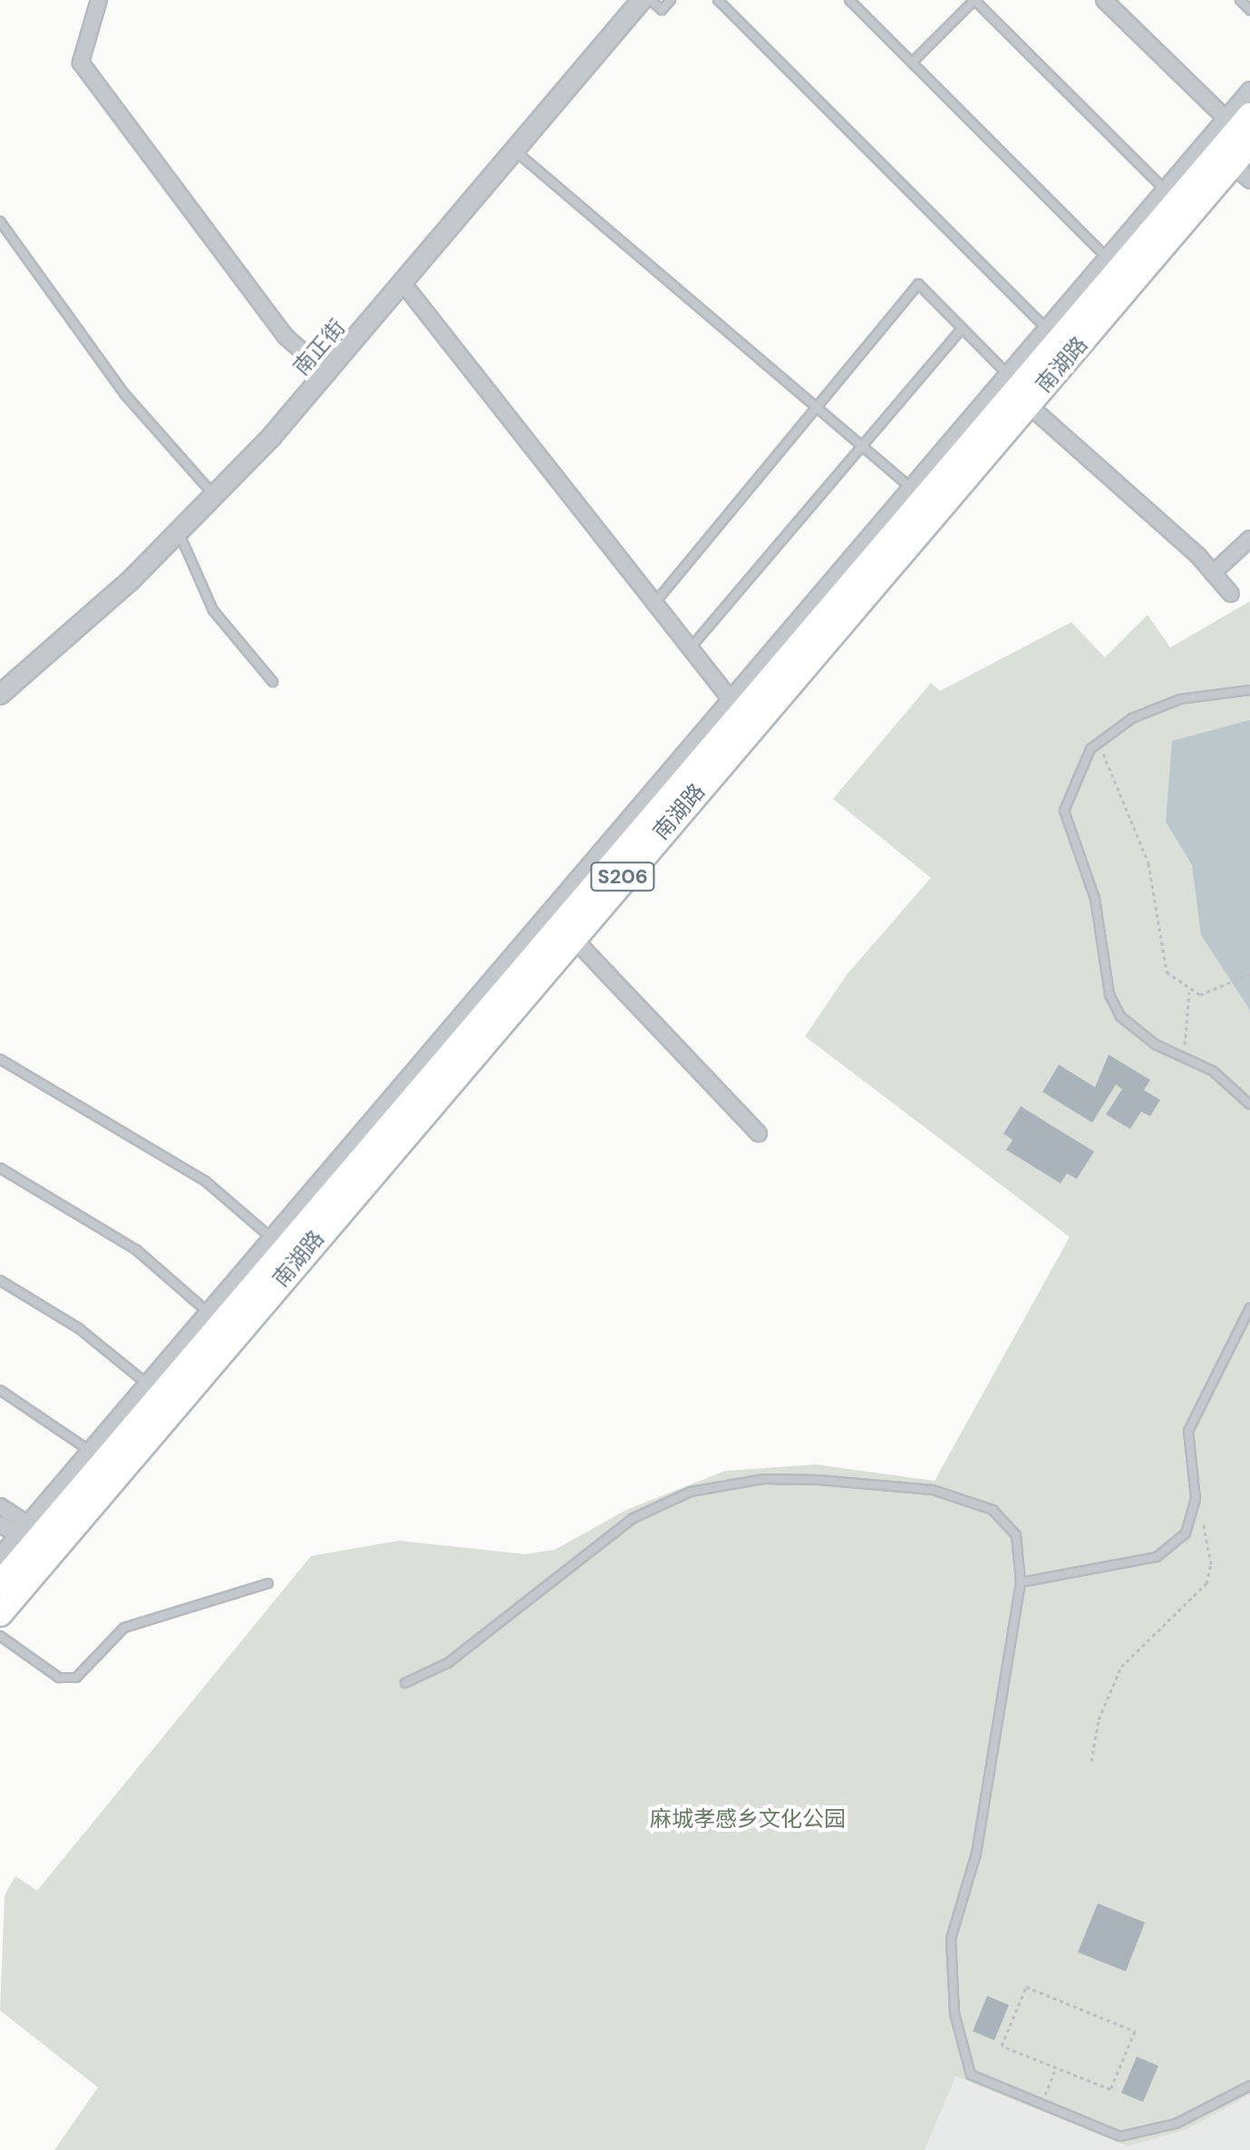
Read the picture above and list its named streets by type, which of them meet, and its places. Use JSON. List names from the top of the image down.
{
  "streets": {
    "main road": ["南湖路", "S206"],
    "street": ["南正街"]
  },
  "parks": ["麻城孝感乡文化公园"]
}
